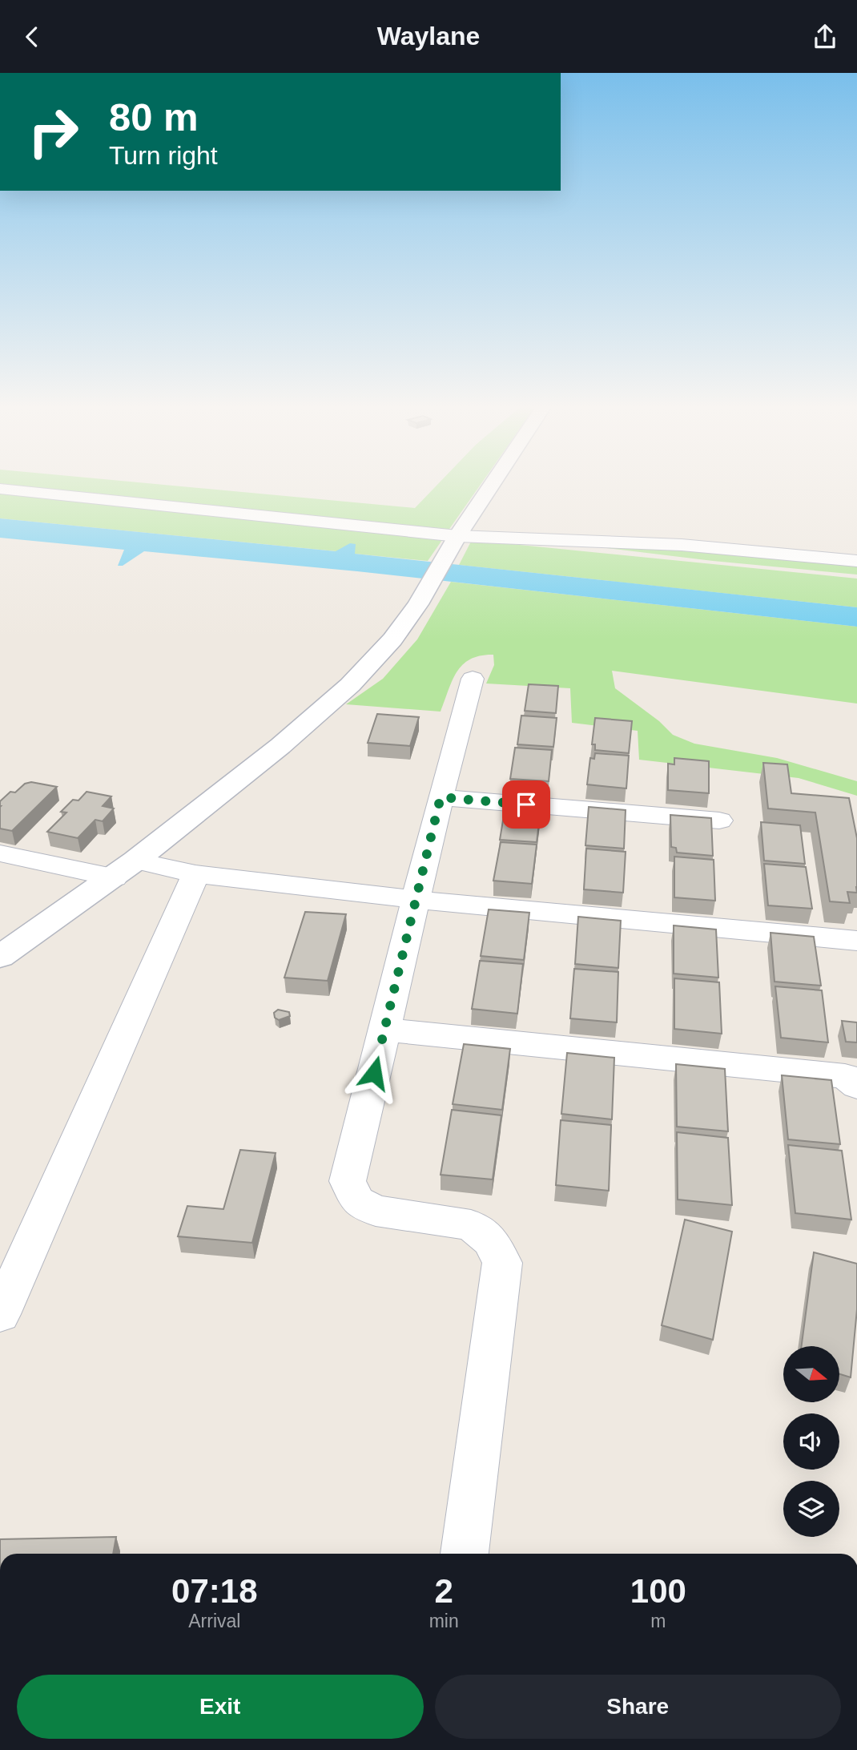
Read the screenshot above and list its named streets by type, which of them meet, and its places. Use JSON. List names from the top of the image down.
{
  "north": "right",
  "page": {
    "header": "Waylane",
    "turn": ["80 m", "Turn right"],
    "eta": [
      "07:18",
      "Arrival",
      "2",
      "min",
      "100",
      "m"
    ],
    "buttons": ["Exit", "Share"]
  }
}
